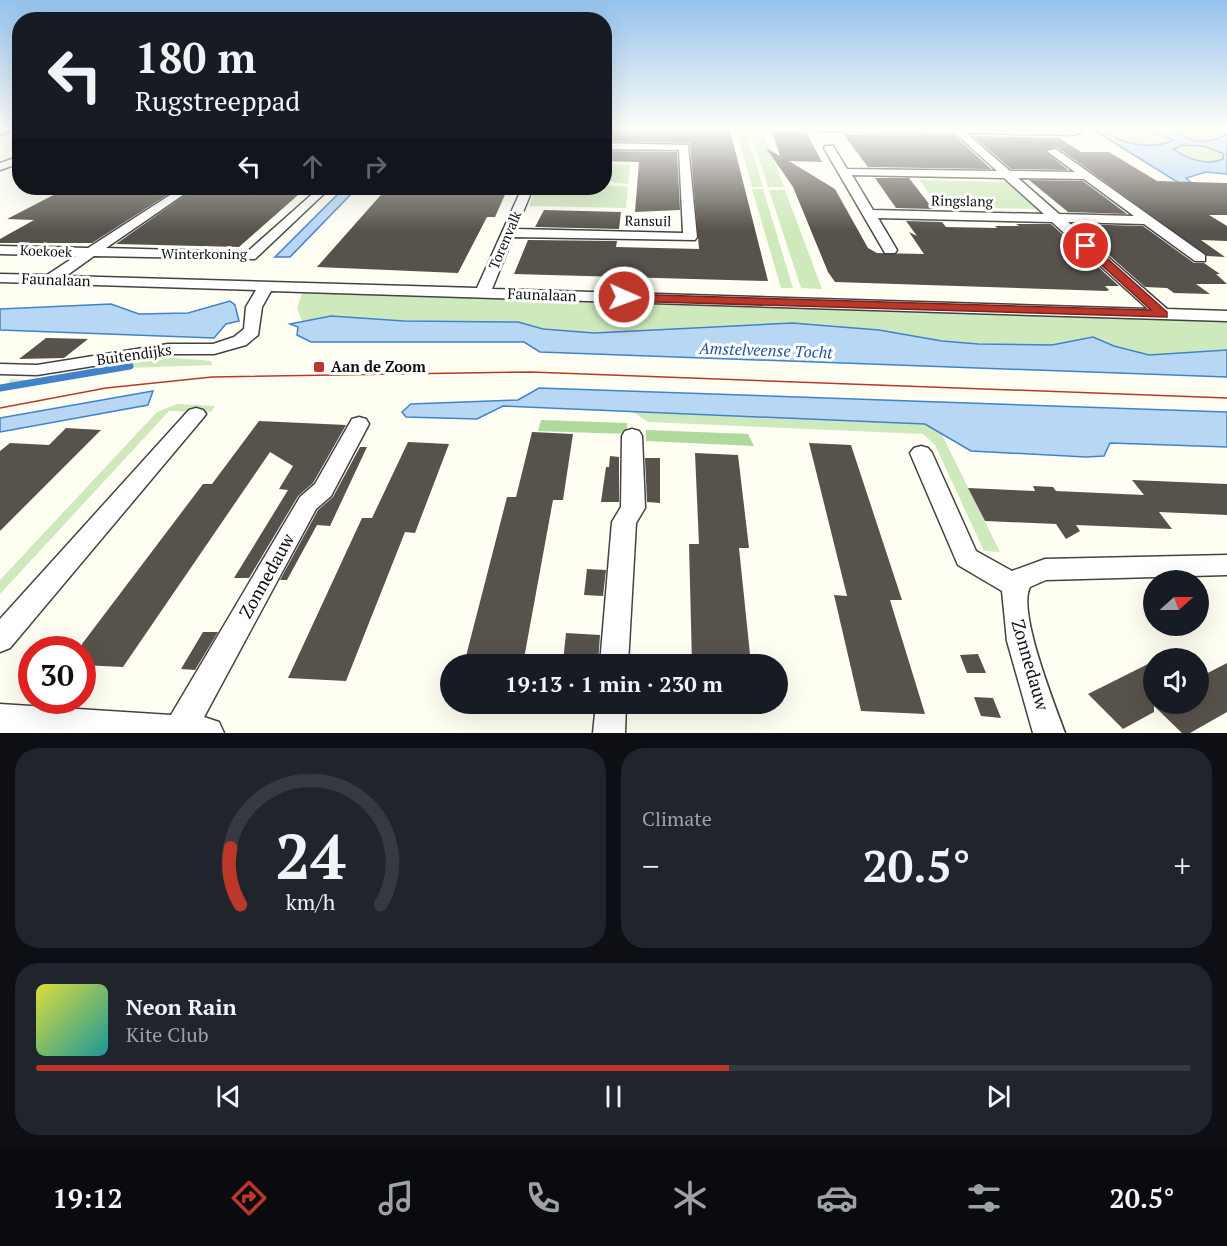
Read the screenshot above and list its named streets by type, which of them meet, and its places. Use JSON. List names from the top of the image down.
{
  "streets": {
    "street": [
      "Ringslang",
      "Ransuil",
      "Torenvalk",
      "Koekoek",
      "Winterkoning",
      "Faunalaan",
      "Buitendijks",
      "Zonnedauw"
    ]
  },
  "crossings": [
    ["Ransuil", "Torenvalk"],
    ["Torenvalk", "Faunalaan"],
    ["Koekoek", "Winterkoning"],
    ["Faunalaan", "Buitendijks"]
  ],
  "water": ["Amstelveense Tocht"],
  "places": {
    "transit": ["Aan de Zoom"]
  },
  "north": "right",
  "page": {
    "turn": ["180 m", "Rugstreeppad"],
    "limit": "30",
    "trip": "19:13 · 1 min · 230 m",
    "tile": "Climate",
    "heat": ["−", "20.5°", "+"],
    "song": ["Neon Rain", "Kite Club"],
    "tabs": ["19:12", "20.5°"],
    "gauge": ["24", "km/h"]
  }
}
